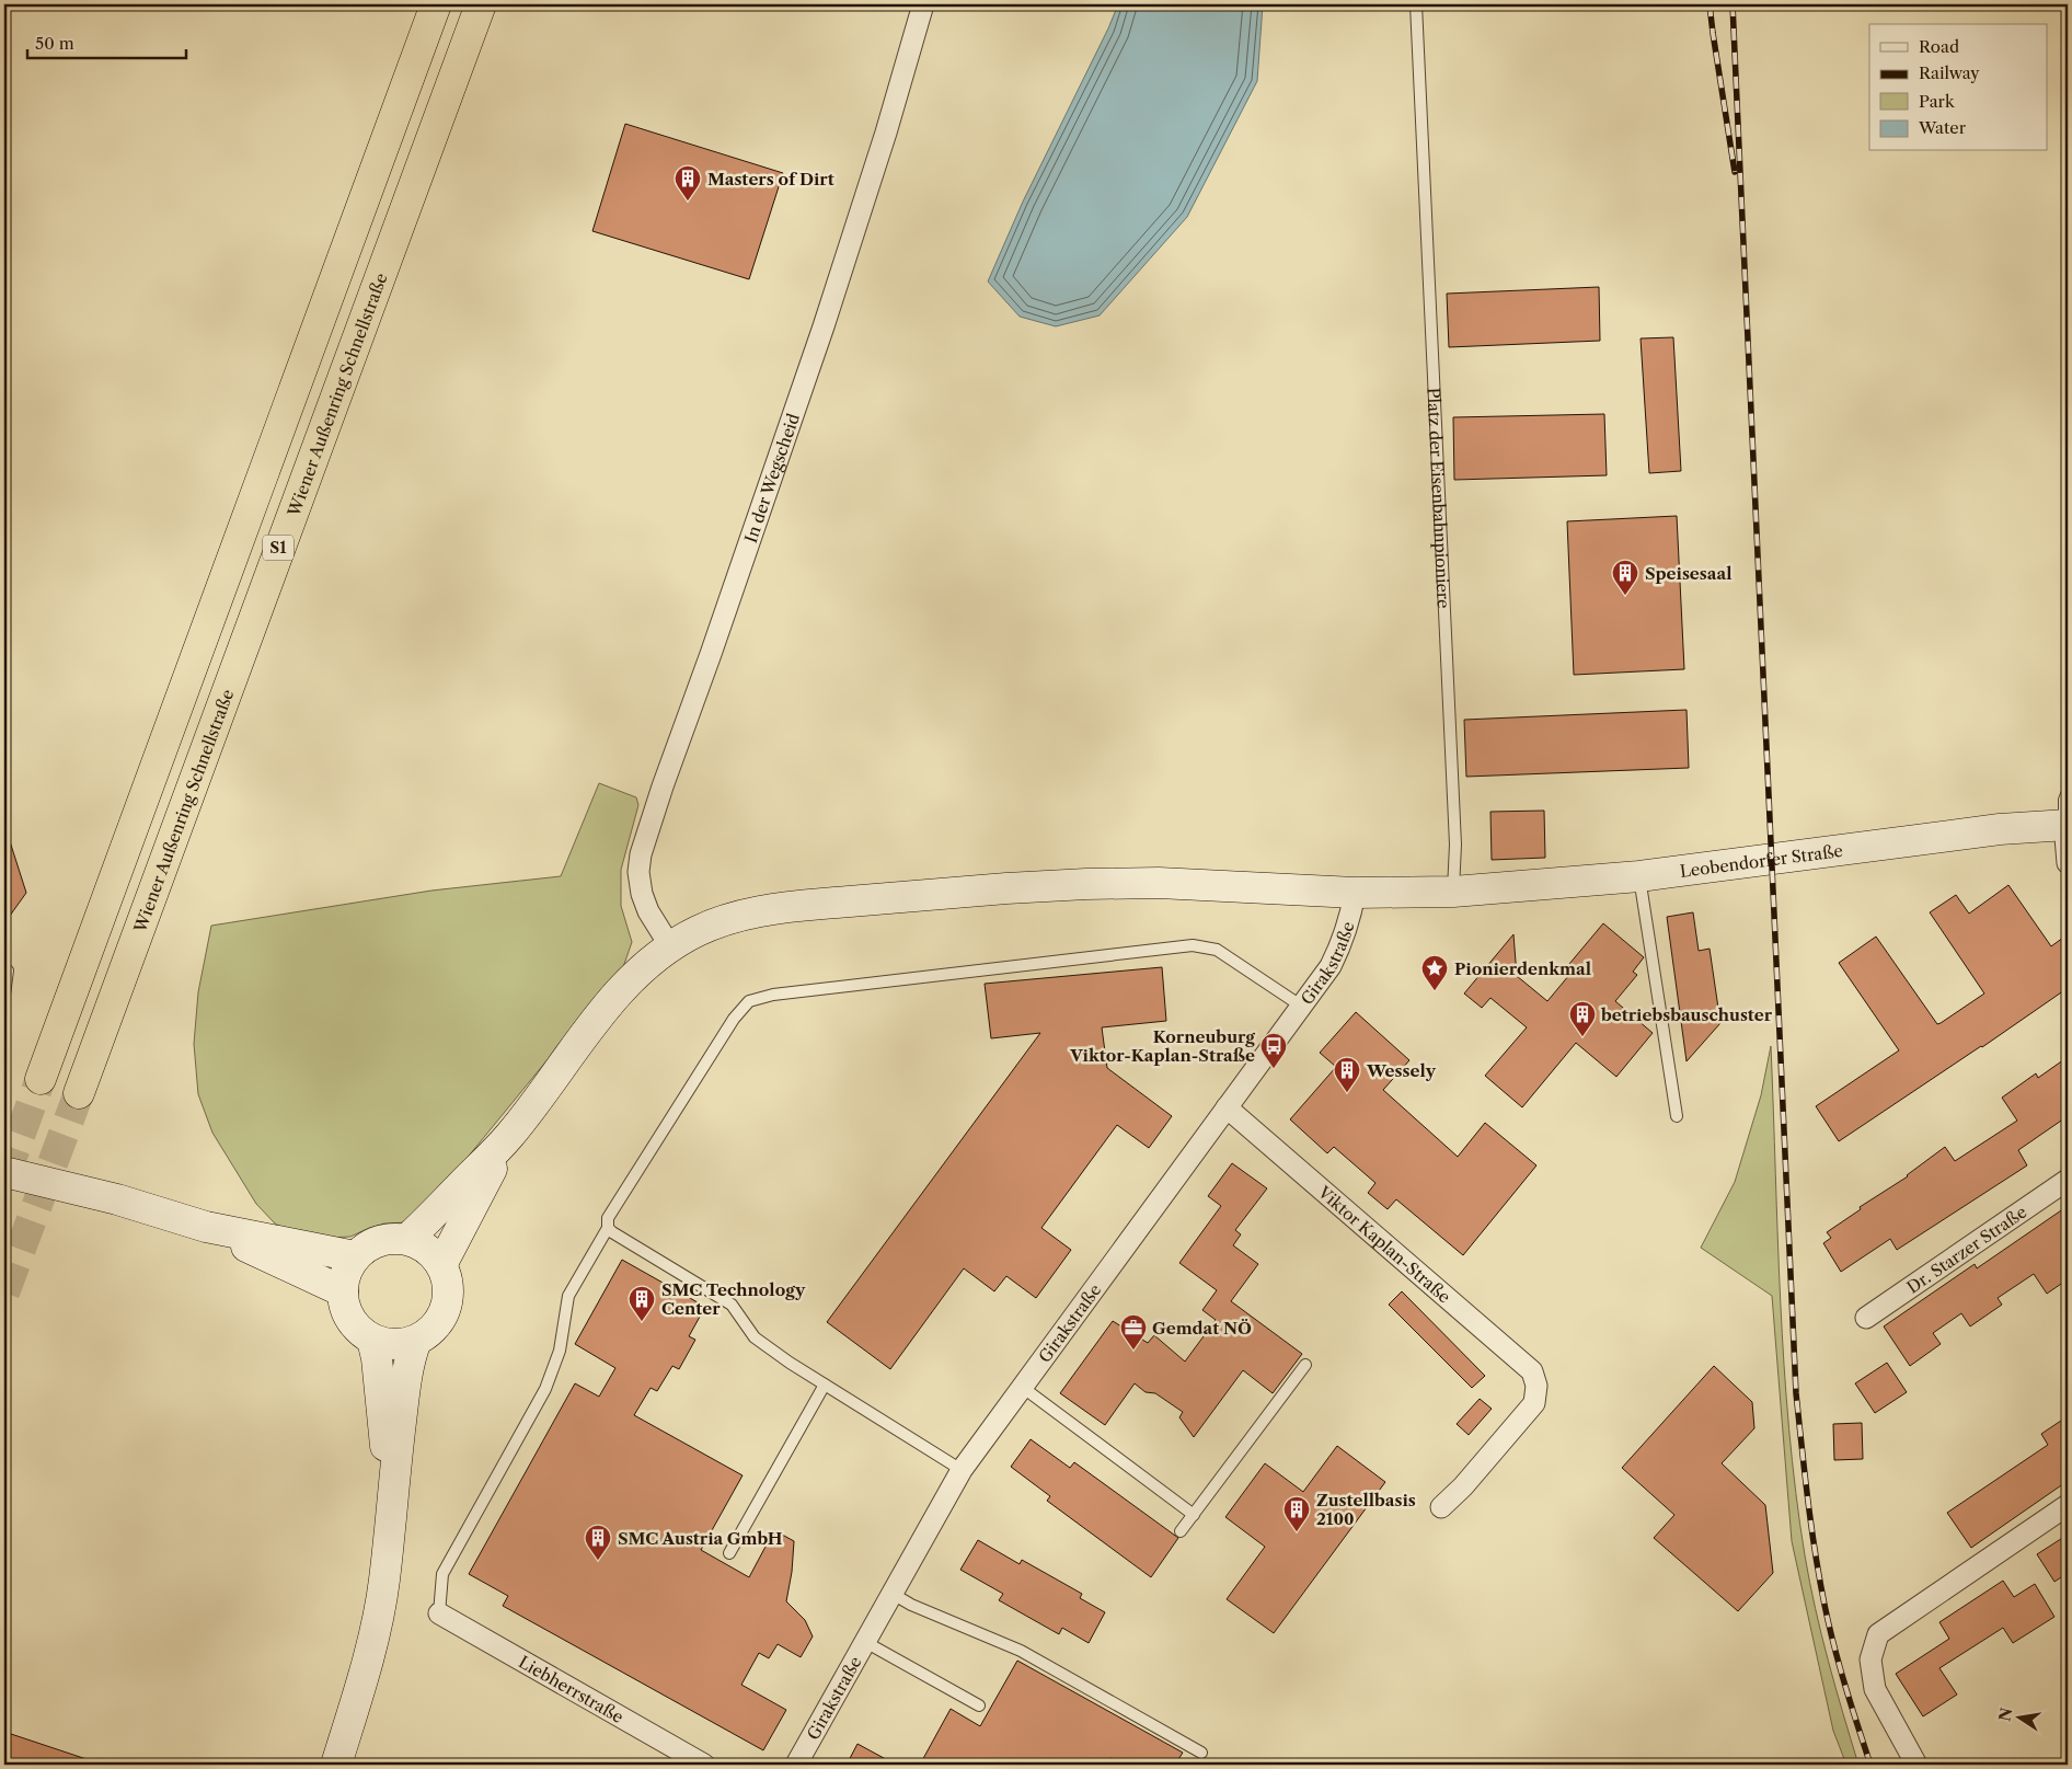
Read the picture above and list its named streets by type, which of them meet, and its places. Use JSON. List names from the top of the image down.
{
  "streets": {
    "highway": ["Wiener Außenring Schnellstraße", "S1"],
    "main road": ["Leobendorfer Straße"],
    "street": [
      "In der Wegscheid",
      "Girakstraße",
      "Viktor Kaplan-Straße",
      "Dr. Starzer Straße",
      "Liebherrstraße"
    ],
    "lane": ["Platz der Eisenbahnpioniere"]
  },
  "crossings": [
    ["Platz der Eisenbahnpioniere", "Leobendorfer Straße"],
    ["Girakstraße", "Viktor Kaplan-Straße"]
  ],
  "places": {
    "building": [
      "Masters of Dirt",
      "Speisesaal",
      "betriebsbauschuster",
      "Wessely",
      "SMC Technology Center",
      "Zustellbasis 2100",
      "SMC Austria GmbH"
    ],
    "place": ["Pionierdenkmal"],
    "bus stop": ["Korneuburg Viktor-Kaplan-Straße"],
    "office": ["Gemdat NÖ"]
  },
  "legend": [
    "Road",
    "Railway",
    "Park",
    "Water"
  ],
  "scale_bar": "50 m",
  "north": "left"
}
